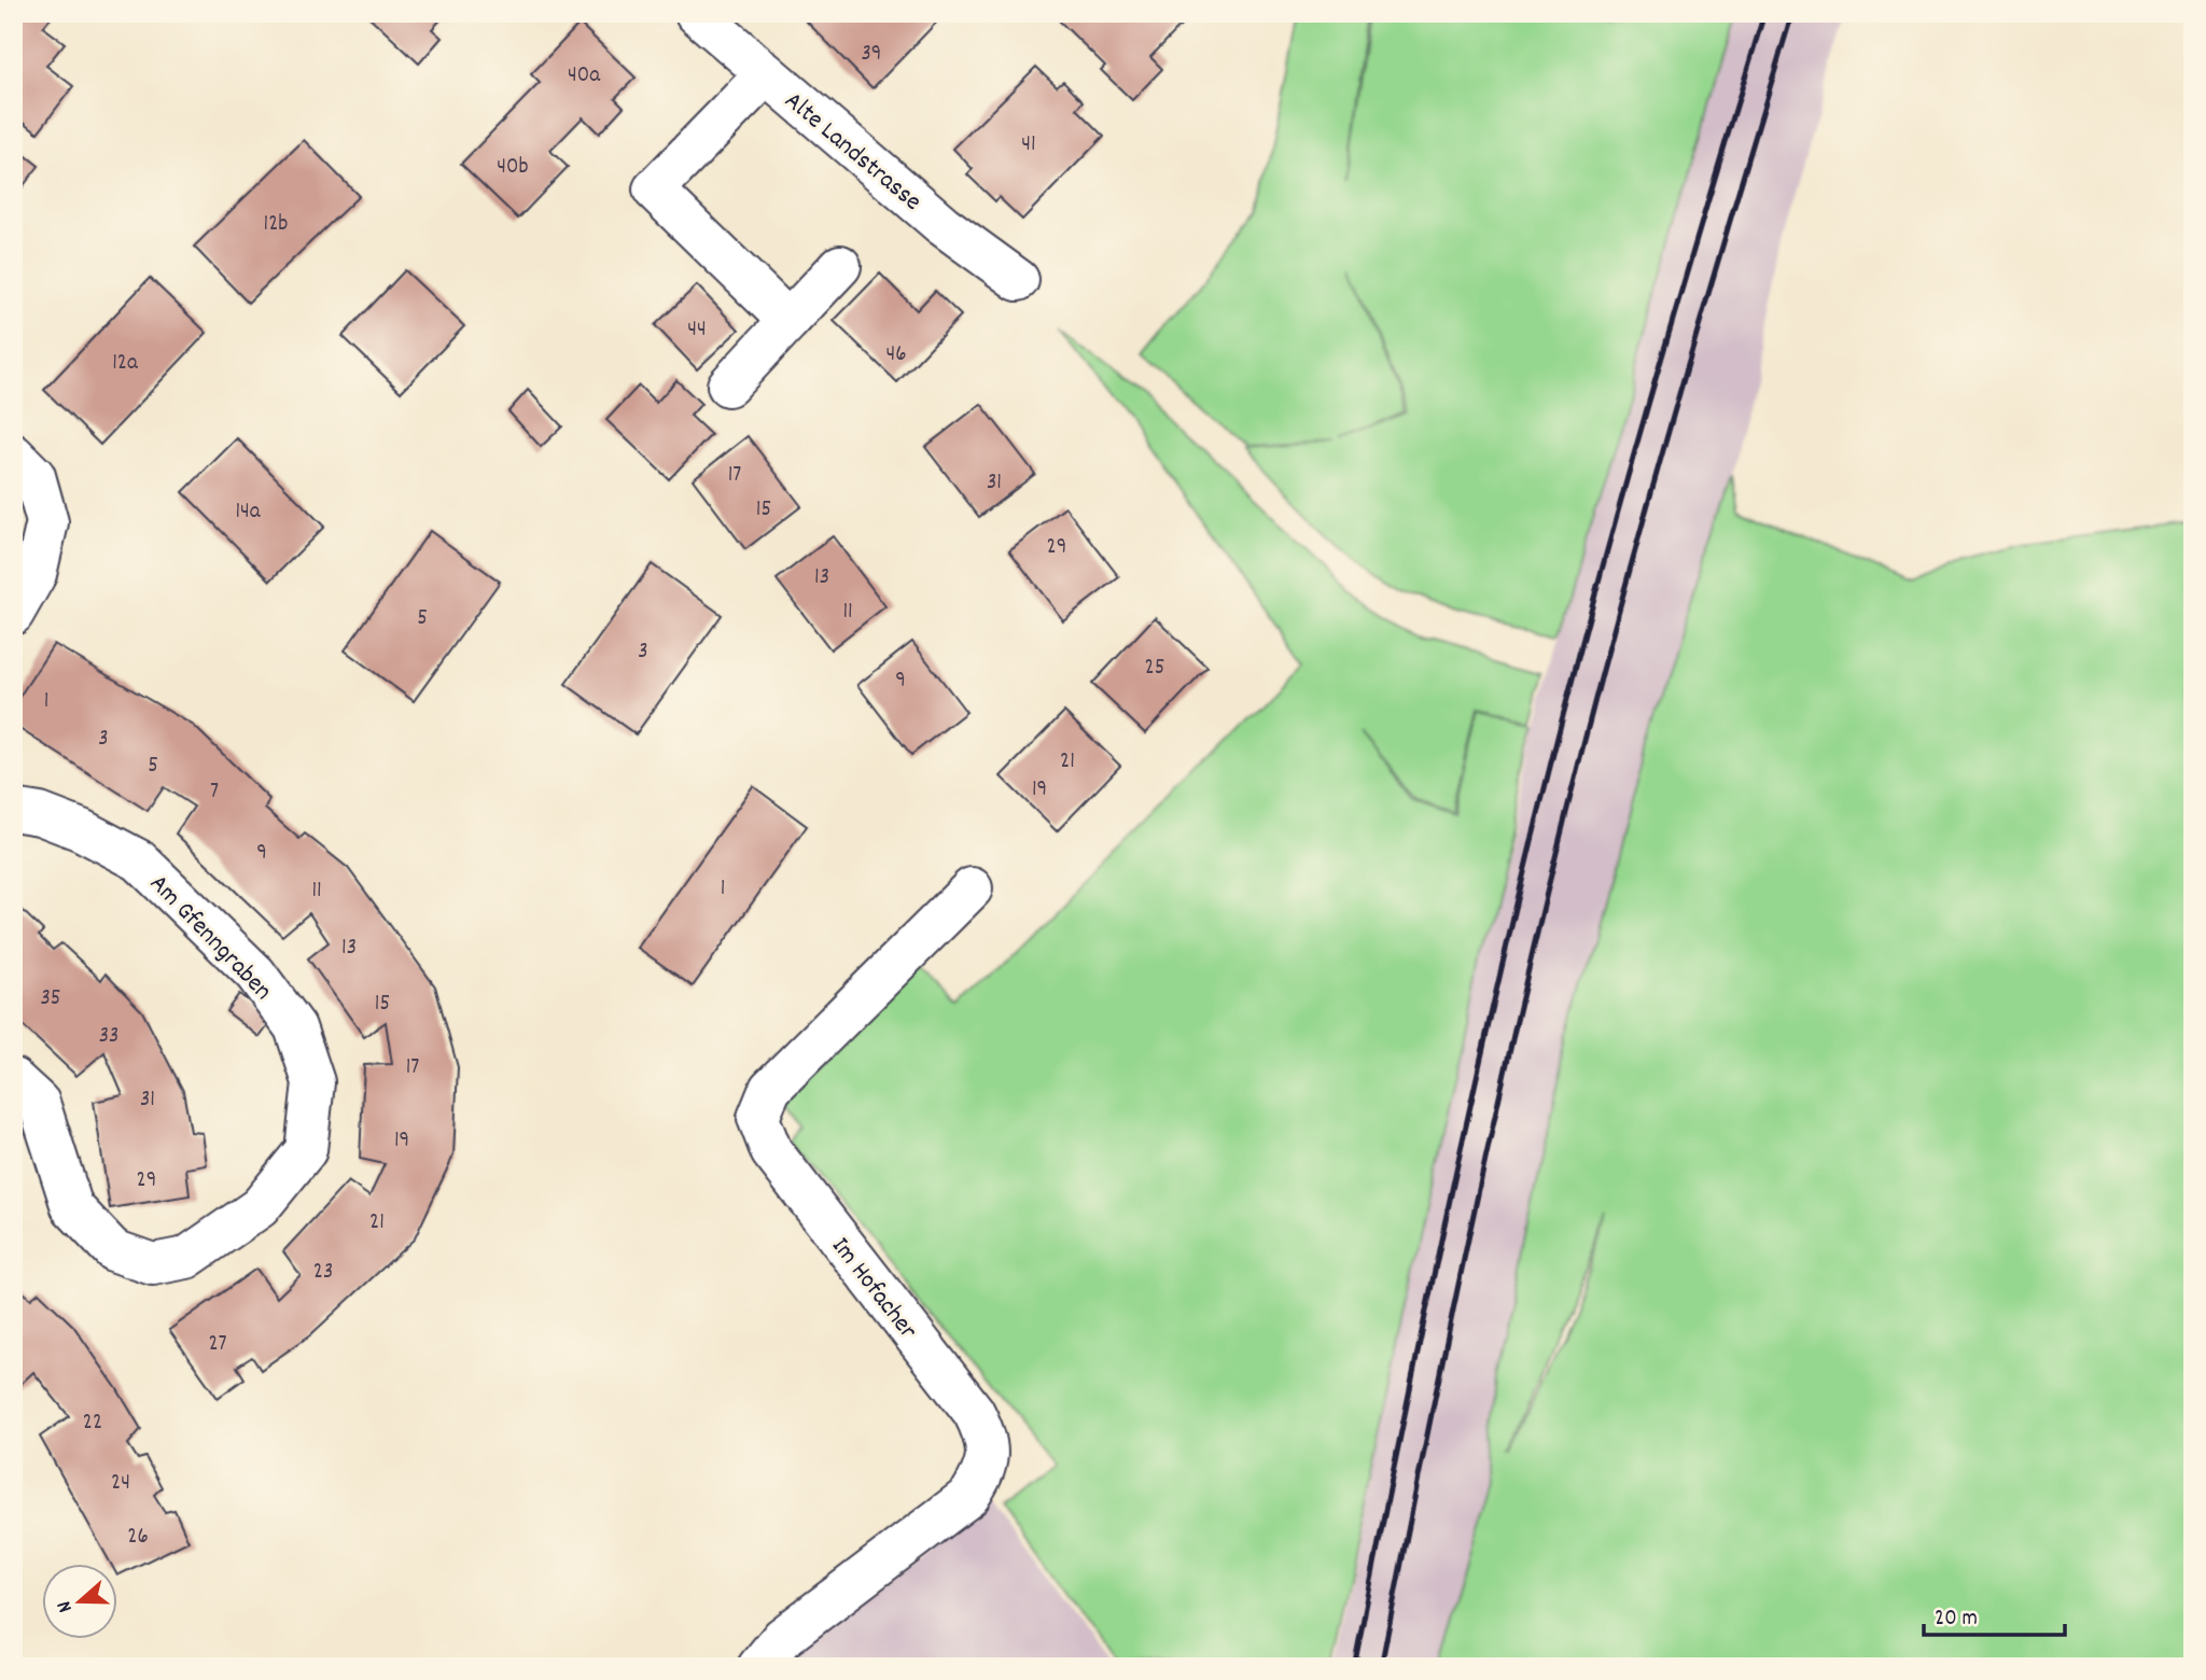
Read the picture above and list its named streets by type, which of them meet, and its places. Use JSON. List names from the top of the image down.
{
  "streets": {
    "street": ["Alte Landstrasse", "Am Gfenngraben", "Im Hofacher"]
  },
  "house_numbers": [
    "39",
    "40a",
    "41",
    "40b",
    "12b",
    "44",
    "46",
    "12a",
    "17",
    "31",
    "15",
    "14a",
    "29",
    "13",
    "11",
    "5",
    "3",
    "25",
    "9",
    "1",
    "3",
    "21",
    "5",
    "19",
    "7",
    "9",
    "1",
    "11",
    "13",
    "35",
    "15",
    "33",
    "17",
    "31",
    "19",
    "29",
    "21",
    "23",
    "27",
    "22",
    "24",
    "26"
  ],
  "scale_bar": "20 m",
  "north": "left"
}
